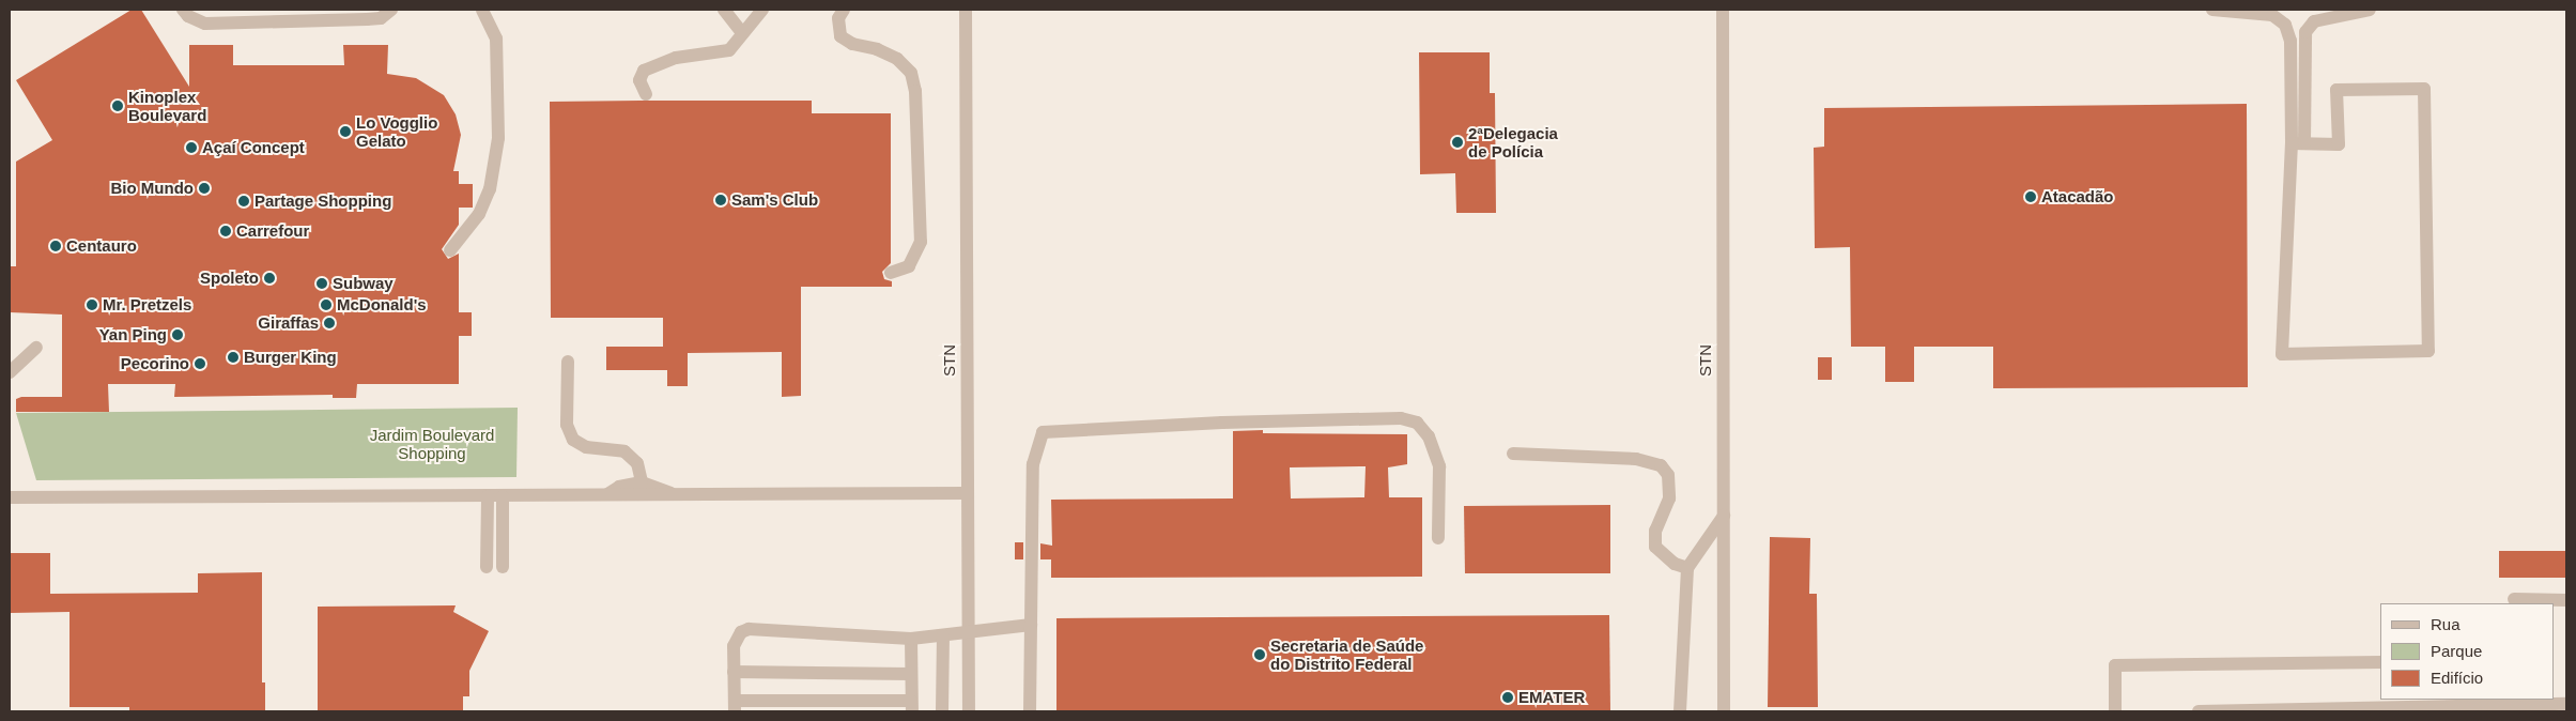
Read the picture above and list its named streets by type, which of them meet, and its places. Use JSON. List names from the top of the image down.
{
  "streets": {
    "street": ["STN"]
  },
  "parks": ["Jardim Boulevard Shopping"],
  "places": [
    "Kinoplex Boulevard",
    "Lo Vogglio Gelato",
    "2ªDelegacia de Polícia",
    "Açaí Concept",
    "Bio Mundo",
    "Atacadão",
    "Sam's Club",
    "Partage Shopping",
    "Carrefour",
    "Centauro",
    "Spoleto",
    "Subway",
    "Mr. Pretzels",
    "McDonald's",
    "Giraffas",
    "Yan Ping",
    "Burger King",
    "Pecorino",
    "Secretaria de Saúde do Distrito Federal",
    "EMATER"
  ],
  "legend": ["Rua", "Parque", "Edifício"]
}
